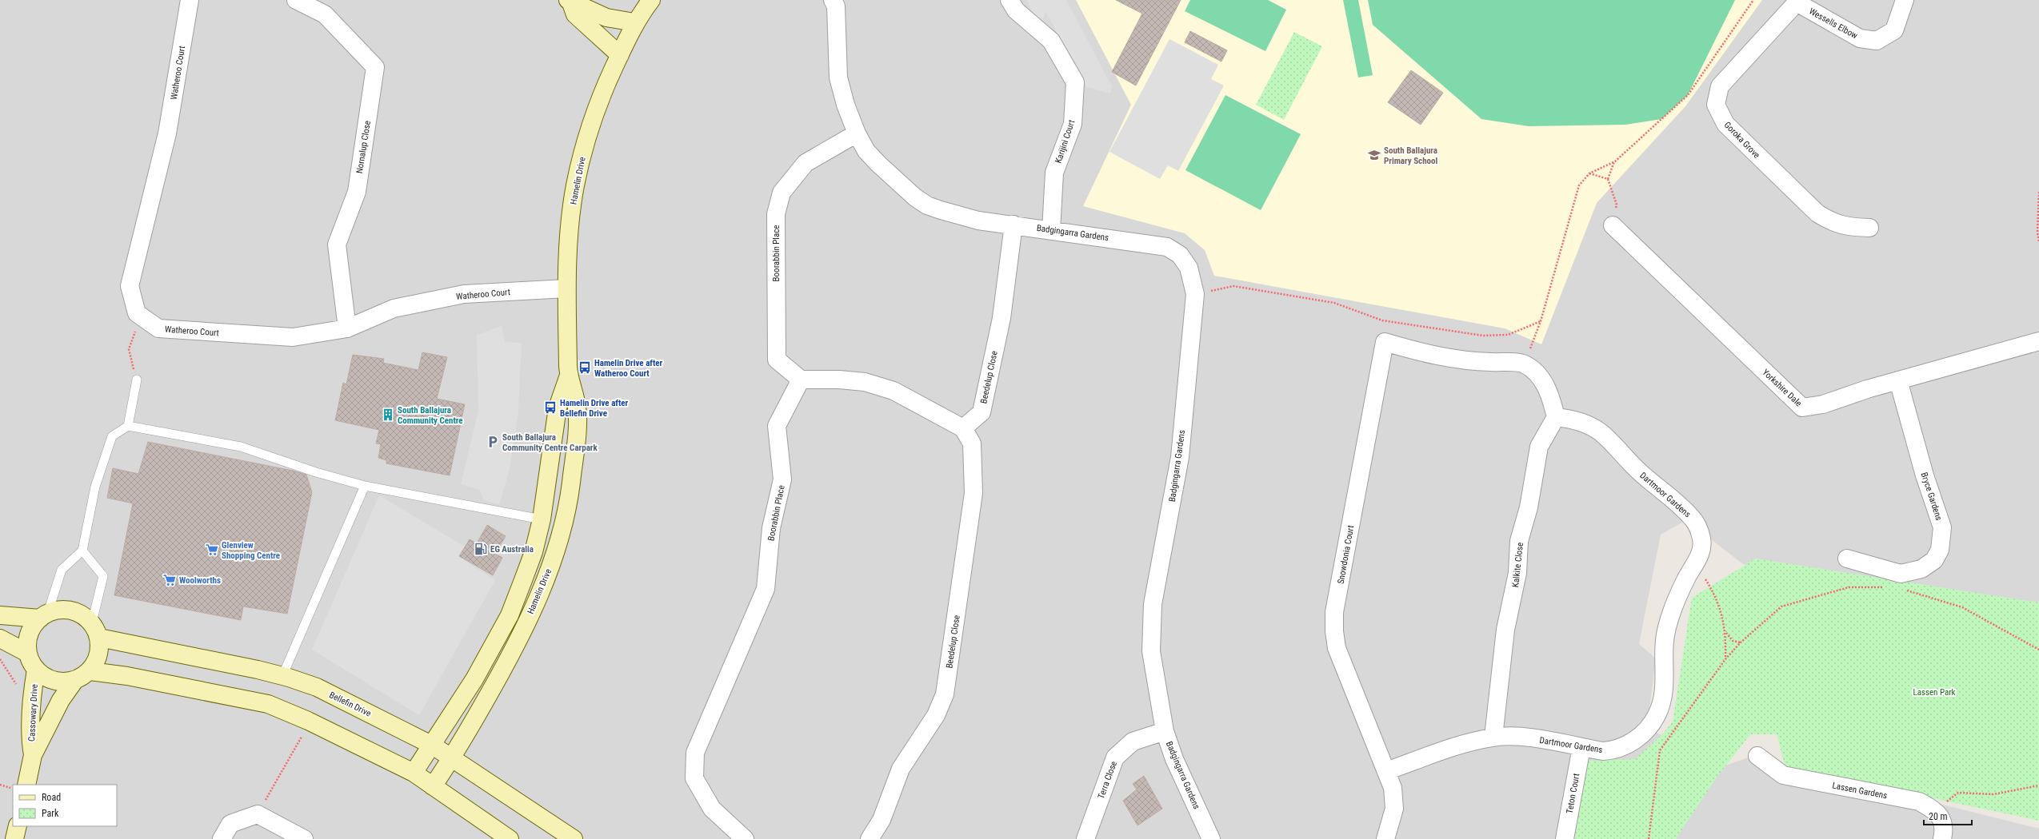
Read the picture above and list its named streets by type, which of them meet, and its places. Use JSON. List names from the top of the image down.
{
  "streets": {
    "street": [
      "Wessells Elbow",
      "Watheroo Court",
      "Goroka Grove",
      "Karijini Court",
      "Nornalup Close",
      "Hamelin Drive",
      "Badgingarra Gardens",
      "Boorabbin Place",
      "Beedelup Close",
      "Yorkshire Dale",
      "Dartmoor Gardens",
      "Bryce Gardens",
      "Snowdonia Court",
      "Kalkite Close",
      "Bellefin Drive",
      "Cassowary Drive",
      "Terra Close",
      "Lassen Gardens",
      "Teton Court"
    ]
  },
  "crossings": [
    ["Wessells Elbow", "Goroka Grove"],
    ["Watheroo Court", "Nornalup Close"],
    ["Watheroo Court", "Hamelin Drive"],
    ["Karijini Court", "Badgingarra Gardens"],
    ["Hamelin Drive", "Bellefin Drive"],
    ["Badgingarra Gardens", "Boorabbin Place"],
    ["Badgingarra Gardens", "Beedelup Close"],
    ["Badgingarra Gardens", "Terra Close"],
    ["Yorkshire Dale", "Bryce Gardens"],
    ["Dartmoor Gardens", "Snowdonia Court"],
    ["Dartmoor Gardens", "Kalkite Close"],
    ["Dartmoor Gardens", "Teton Court"],
    ["Bellefin Drive", "Cassowary Drive"]
  ],
  "parks": ["Lassen Park"],
  "places": {
    "school or university": ["South Ballajura Primary School"],
    "bus stop": ["Hamelin Drive after Watheroo Court", "Hamelin Drive after Bellefin Drive"],
    "building": ["South Ballajura Community Centre"],
    "parking": ["South Ballajura Community Centre Carpark"],
    "fuel station": ["EG Australia"],
    "supermarket": ["Glenview Shopping Centre", "Woolworths"]
  },
  "legend": ["Road", "Park"],
  "scale_bar": "20 m"
}
